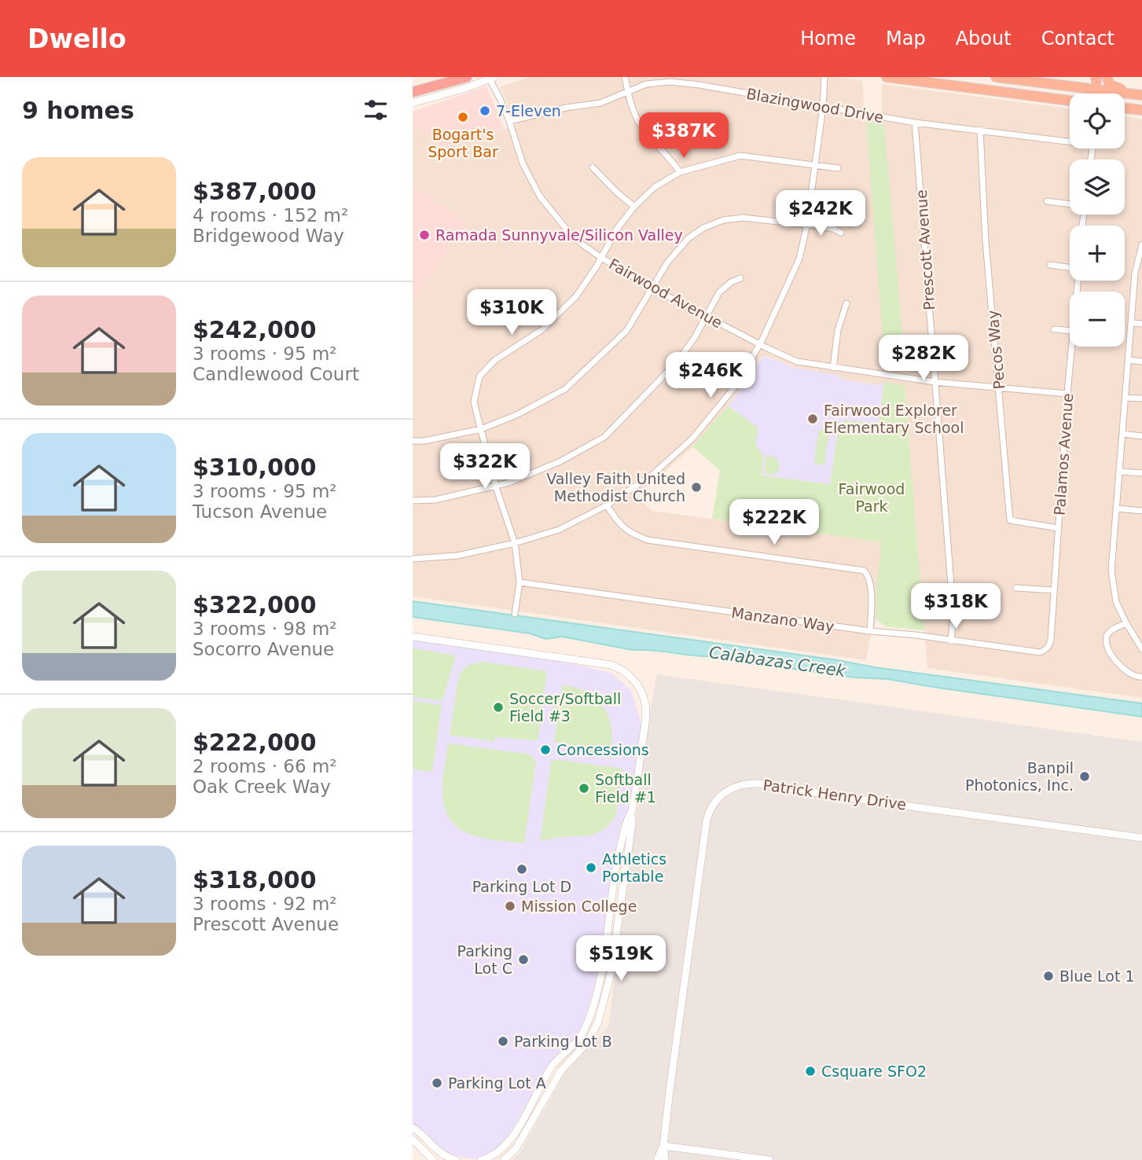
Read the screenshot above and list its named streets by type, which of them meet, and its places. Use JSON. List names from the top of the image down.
{
  "streets": {
    "street": [
      "Blazingwood Drive",
      "Prescott Avenue",
      "Fairwood Avenue",
      "Pecos Way",
      "Palamos Avenue",
      "Manzano Way",
      "Patrick Henry Drive"
    ]
  },
  "crossings": [
    ["Blazingwood Drive", "Prescott Avenue"],
    ["Blazingwood Drive", "Fairwood Avenue"],
    ["Blazingwood Drive", "Pecos Way"],
    ["Prescott Avenue", "Fairwood Avenue"],
    ["Prescott Avenue", "Manzano Way"],
    ["Fairwood Avenue", "Pecos Way"],
    ["Fairwood Avenue", "Palamos Avenue"],
    ["Pecos Way", "Palamos Avenue"],
    ["Palamos Avenue", "Manzano Way"]
  ],
  "water": ["Calabazas Creek"],
  "parks": ["Fairwood Park"],
  "places": [
    "7-Eleven",
    "Bogart's Sport Bar",
    "Ramada Sunnyvale/Silicon Valley",
    "Fairwood Explorer Elementary School",
    "Valley Faith United Methodist Church",
    "Soccer/Softball Field #3",
    "Concessions",
    "Banpil Photonics, Inc.",
    "Softball Field #1",
    "Athletics Portable",
    "Parking Lot D",
    "Mission College",
    "Parking Lot C",
    "Blue Lot 1",
    "Parking Lot B",
    "Csquare SFO2",
    "Parking Lot A"
  ],
  "page": {
    "header": "Dwello",
    "nav": [
      "Home",
      "Map",
      "About",
      "Contact"
    ],
    "heading": "9 homes",
    "map_buttons": ["+", "−"],
    "price": [
      "$387K",
      "$242K",
      "$310K",
      "$282K",
      "$246K",
      "$322K",
      "$222K",
      "$318K",
      "$519K"
    ],
    "list": [
      {
        "name": "$387,000",
        "note": "4 rooms · 152 m² · Bridgewood Way"
      },
      {
        "name": "$242,000",
        "note": "3 rooms · 95 m² · Candlewood Court"
      },
      {
        "name": "$310,000",
        "note": "3 rooms · 95 m² · Tucson Avenue"
      },
      {
        "name": "$322,000",
        "note": "3 rooms · 98 m² · Socorro Avenue"
      },
      {
        "name": "$222,000",
        "note": "2 rooms · 66 m² · Oak Creek Way"
      },
      {
        "name": "$318,000",
        "note": "3 rooms · 92 m² · Prescott Avenue"
      }
    ]
  }
}
